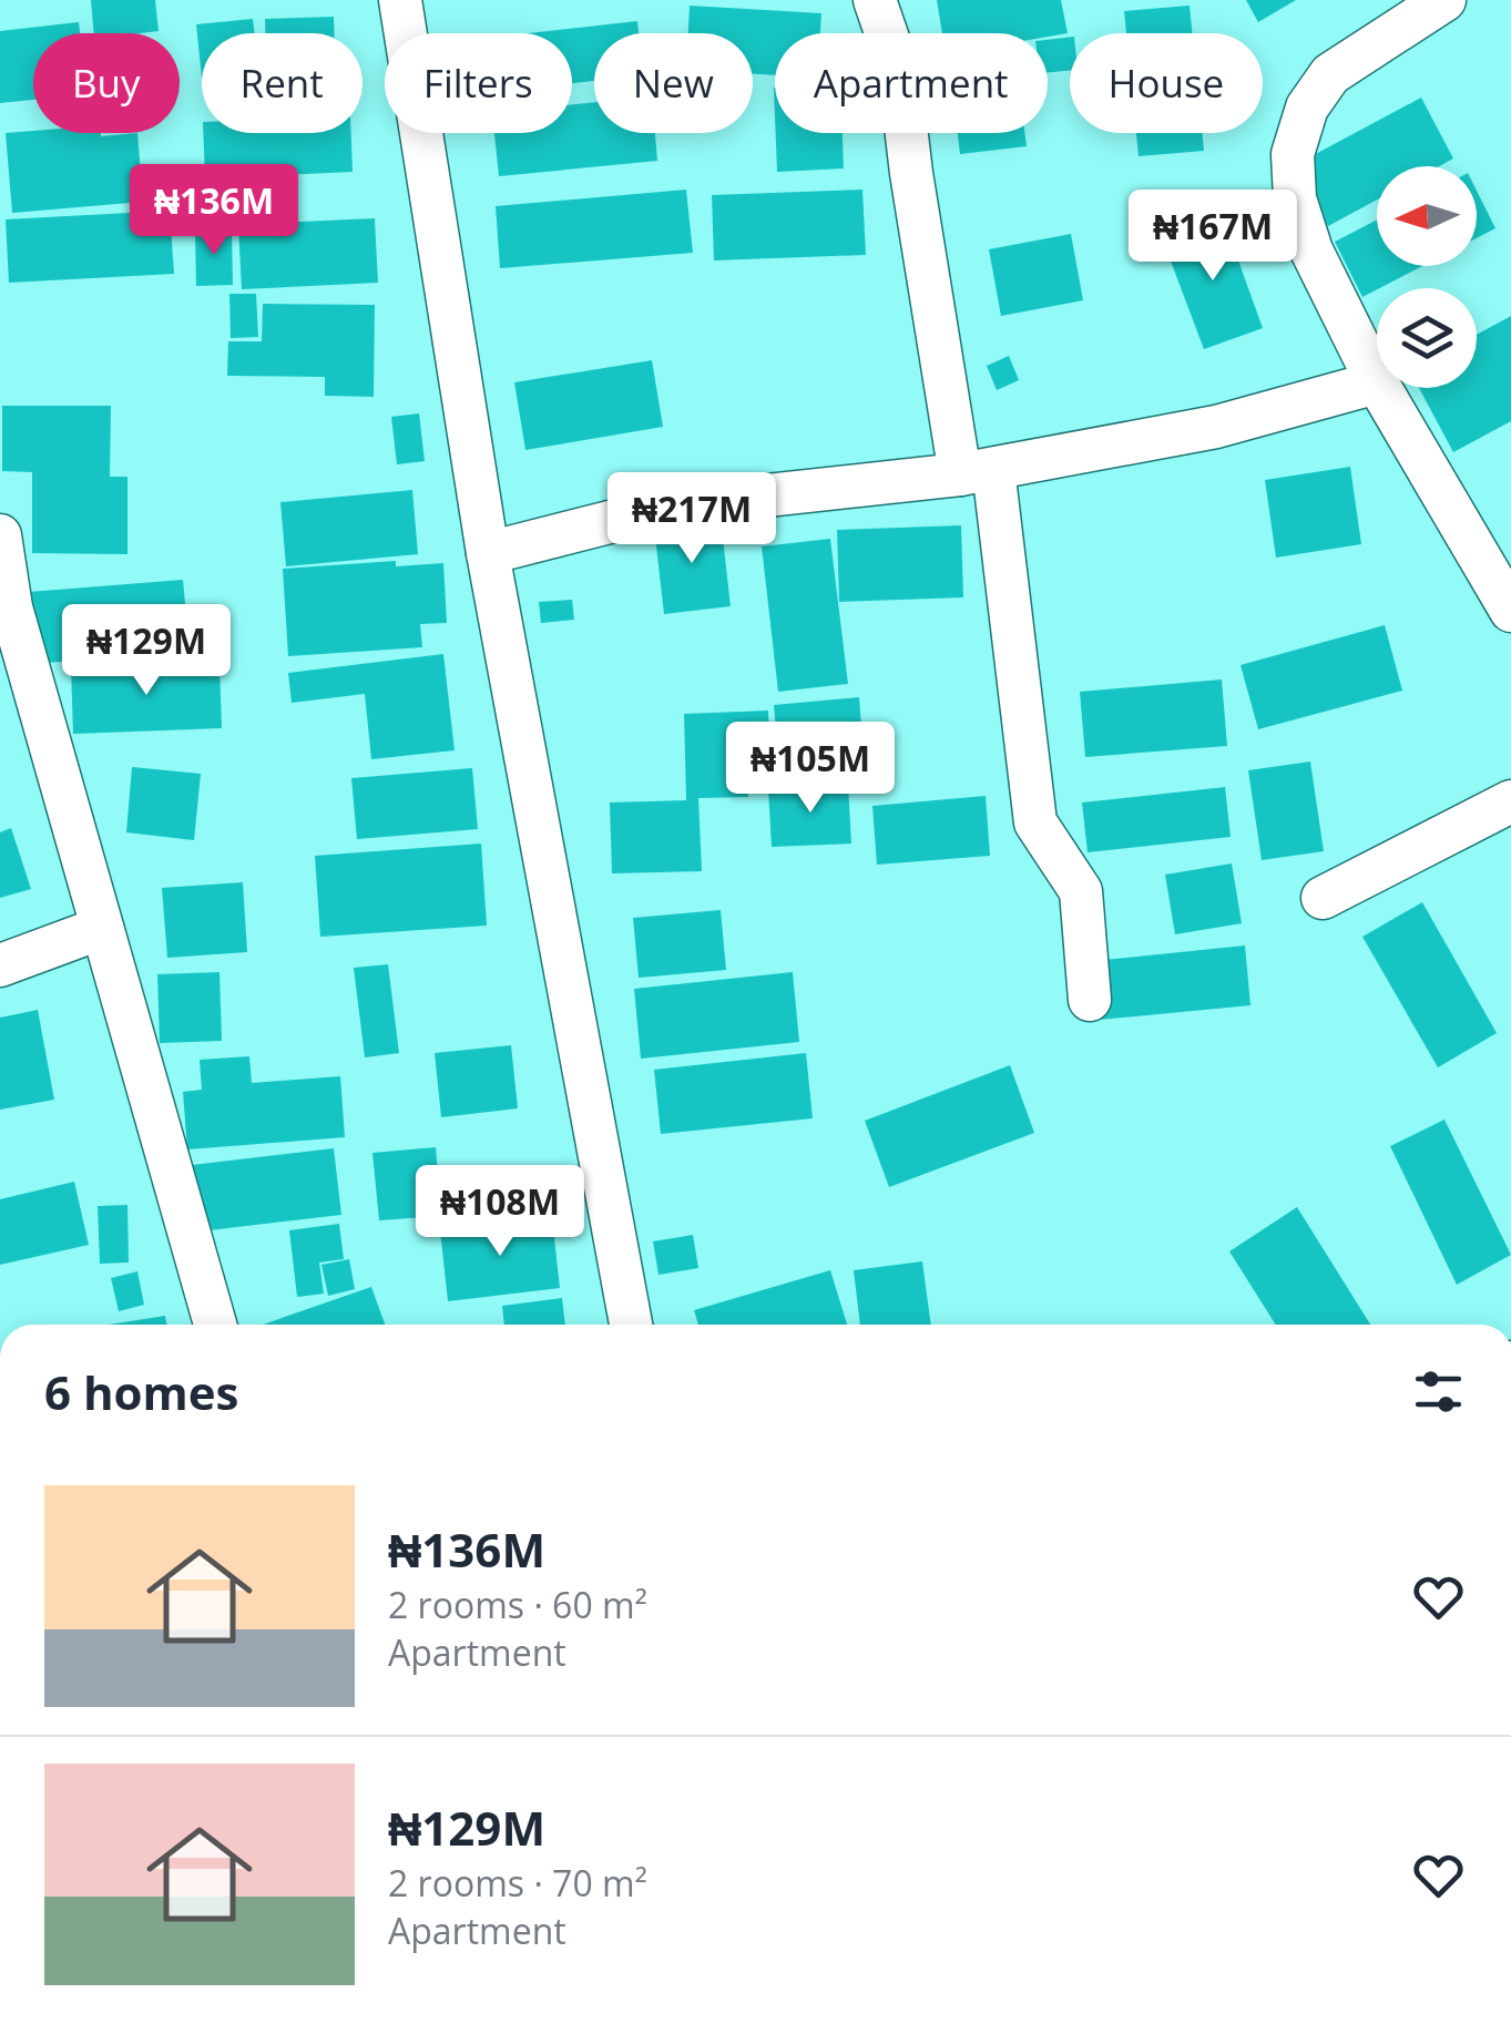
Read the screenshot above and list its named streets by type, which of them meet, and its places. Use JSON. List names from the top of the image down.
{
  "north": "left",
  "page": {
    "chip": [
      "Buy",
      "Rent",
      "Filters",
      "New",
      "Apartment",
      "House"
    ],
    "price": [
      "₦136M",
      "₦167M",
      "₦217M",
      "₦129M",
      "₦105M",
      "₦108M"
    ],
    "heading": "6 homes",
    "list": [
      {
        "name": "₦136M",
        "note": "2 rooms · 60 m² · Apartment"
      },
      {
        "name": "₦129M",
        "note": "2 rooms · 70 m² · Apartment"
      }
    ]
  }
}
